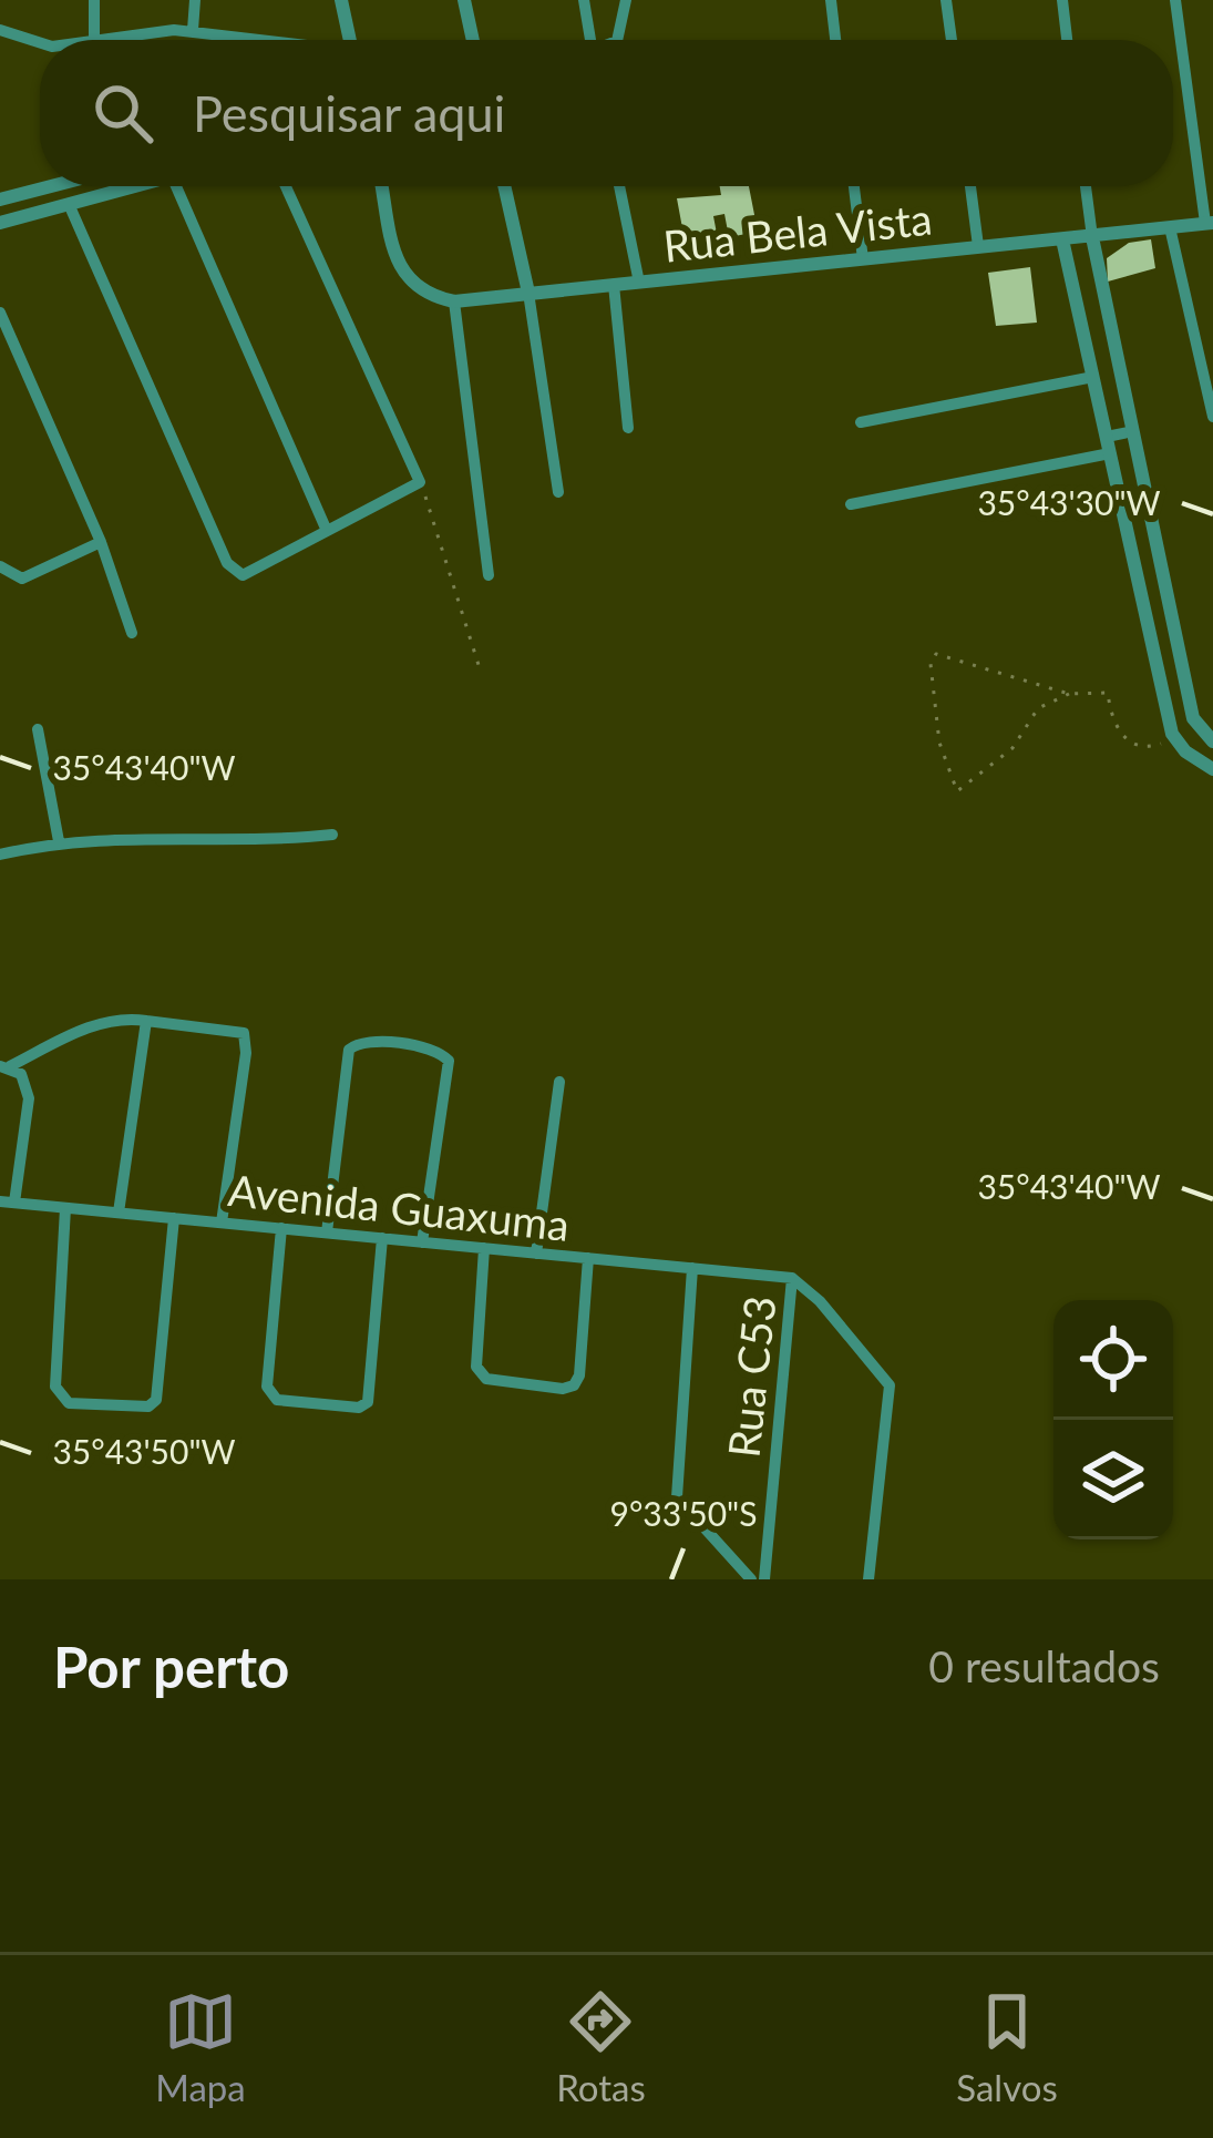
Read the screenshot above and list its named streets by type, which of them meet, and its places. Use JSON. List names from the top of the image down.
{
  "streets": {
    "street": ["Rua Bela Vista", "Avenida Guaxuma", "Rua C53"]
  },
  "crossings": [
    ["Avenida Guaxuma", "Rua C53"]
  ],
  "page": {
    "search": "Pesquisar aqui",
    "heading": ["Por perto", "0 resultados"],
    "nav": ["Mapa", "Rotas", "Salvos"]
  },
  "coordinates": [
    "35°43'30\"W",
    "35°43'40\"W",
    "35°43'50\"W",
    "9°33'50\"S"
  ]
}
